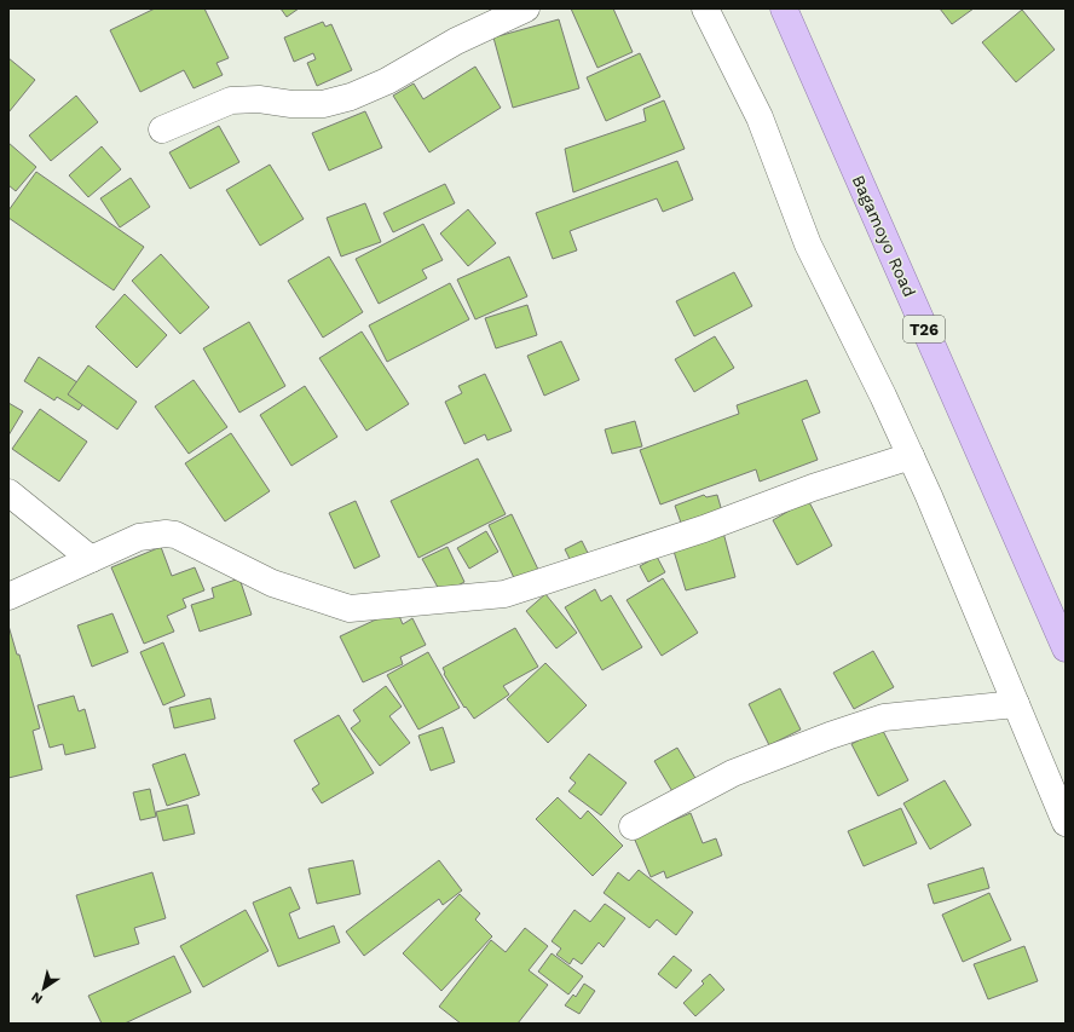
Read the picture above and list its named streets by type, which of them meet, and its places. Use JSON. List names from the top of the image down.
{
  "streets": {
    "highway": ["Bagamoyo Road", "T26"]
  },
  "north": "bottom left"
}
